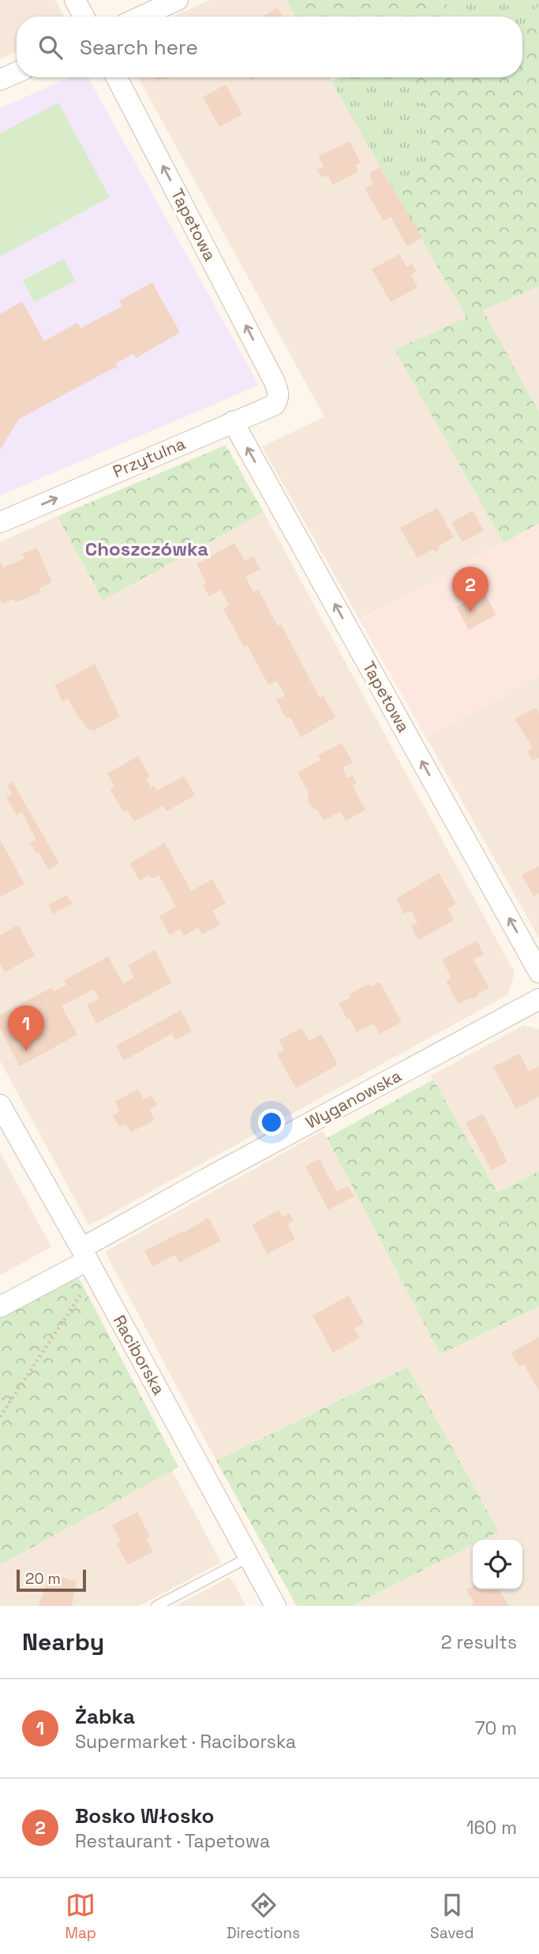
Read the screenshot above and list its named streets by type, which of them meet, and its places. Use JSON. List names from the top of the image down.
{
  "streets": {
    "street": [
      "Tapetowa",
      "Przytulna",
      "Wyganowska",
      "Raciborska"
    ]
  },
  "crossings": [
    ["Tapetowa", "Przytulna"],
    ["Wyganowska", "Raciborska"]
  ],
  "one_way": ["Tapetowa", "Przytulna"],
  "districts": ["Choszczówka"],
  "scale_bar": "20 m",
  "page": {
    "search": "Search here",
    "pins": ["2", "1"],
    "scale": "20 m",
    "heading": ["Nearby", "2 results"],
    "list": [
      {
        "mark": "1",
        "name": "Żabka",
        "note": "Supermarket · Raciborska",
        "value": "70 m"
      },
      {
        "mark": "2",
        "name": "Bosko Włosko",
        "note": "Restaurant · Tapetowa",
        "value": "160 m"
      }
    ],
    "nav": ["Map", "Directions", "Saved"]
  }
}
